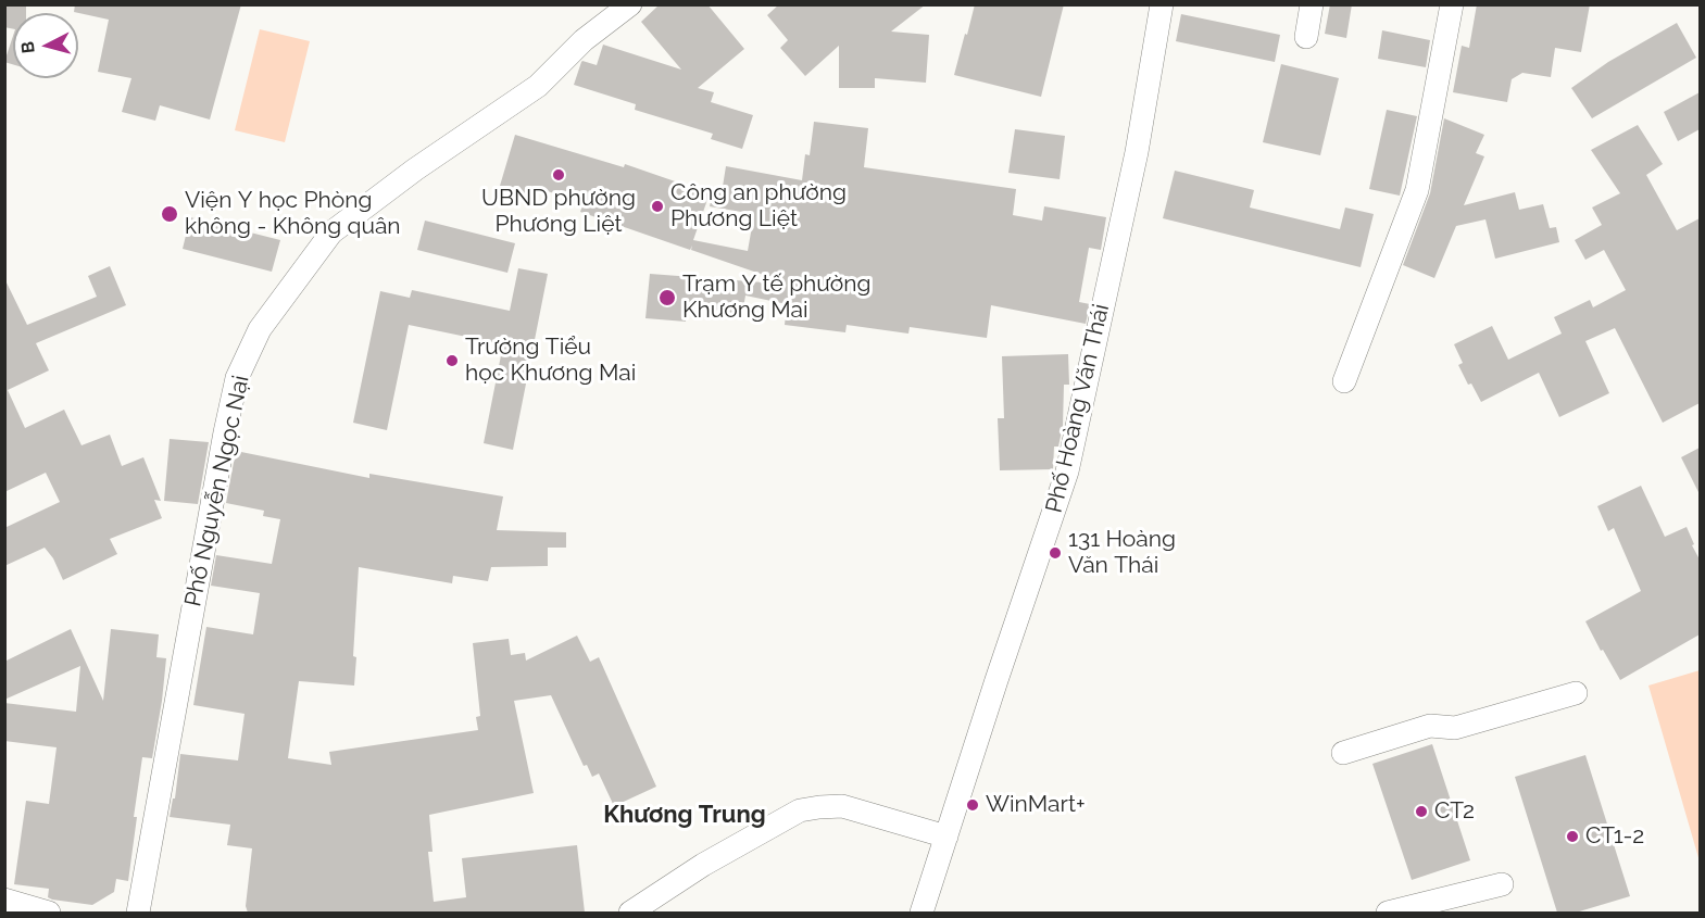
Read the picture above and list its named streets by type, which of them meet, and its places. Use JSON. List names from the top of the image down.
{
  "streets": {
    "street": ["Phố Hoàng Văn Thái", "Phố Nguyễn Ngọc Nại"]
  },
  "districts": ["Khương Trung"],
  "places": [
    "UBND phường Phương Liệt",
    "Công an phường Phương Liệt",
    "Viện Y học Phòng không - Không quân",
    "Trạm Y tế phường Khương Mai",
    "Trường Tiểu học Khương Mai",
    "131 Hoàng Văn Thái",
    "WinMart+",
    "CT2",
    "CT1-2"
  ],
  "north": "left"
}
